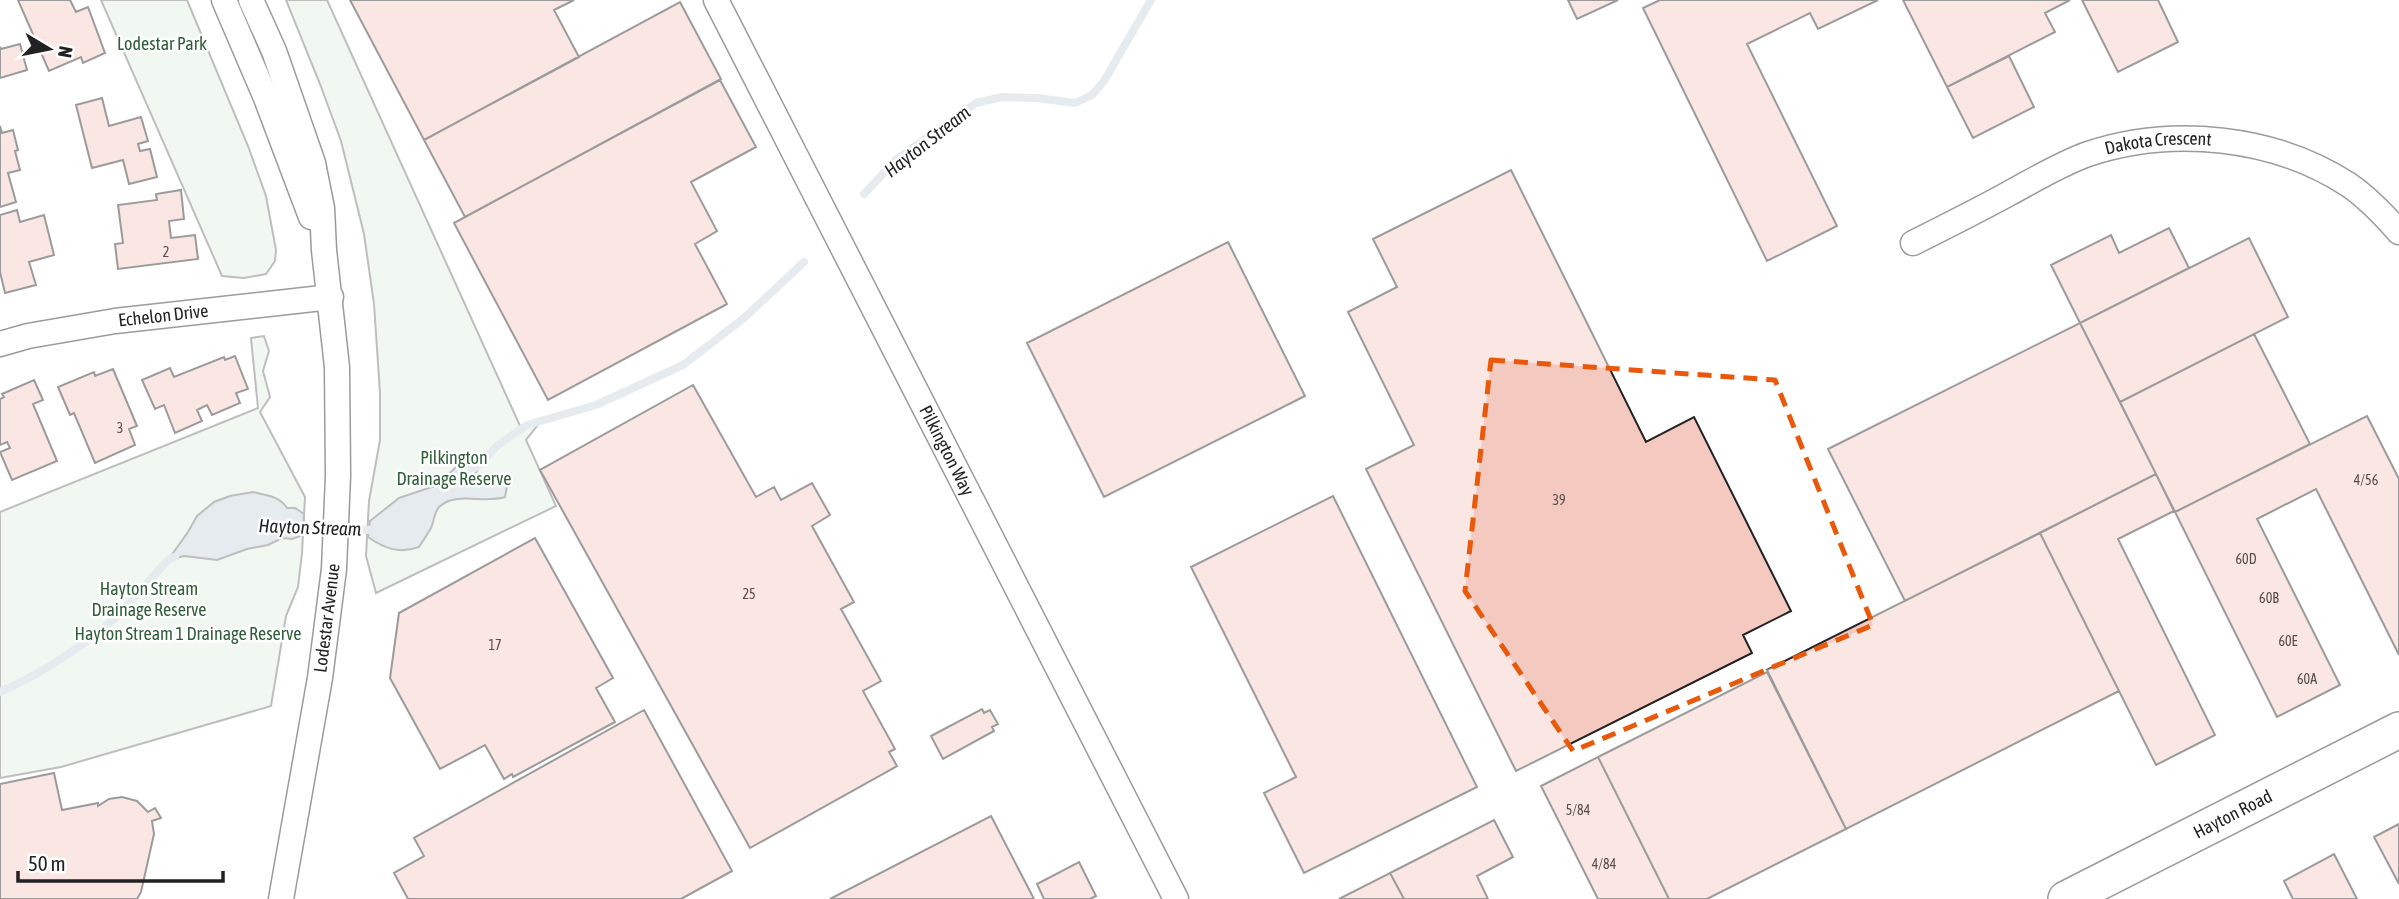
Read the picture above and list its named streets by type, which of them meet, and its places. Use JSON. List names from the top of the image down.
{
  "streets": {
    "street": [
      "Dakota Crescent",
      "Echelon Drive",
      "Pilkington Way",
      "Lodestar Avenue",
      "Hayton Road"
    ]
  },
  "crossings": [
    ["Echelon Drive", "Lodestar Avenue"]
  ],
  "water": ["Hayton Stream"],
  "parks": [
    "Lodestar Park",
    "Pilkington Drainage Reserve",
    "Hayton Stream Drainage Reserve",
    "Hayton Stream 1 Drainage Reserve"
  ],
  "house_numbers": [
    "2",
    "3",
    "4/56",
    "39",
    "60D",
    "25",
    "60B",
    "60E",
    "17",
    "60A",
    "5/84",
    "4/84"
  ],
  "scale_bar": "50 m",
  "north": "right"
}
